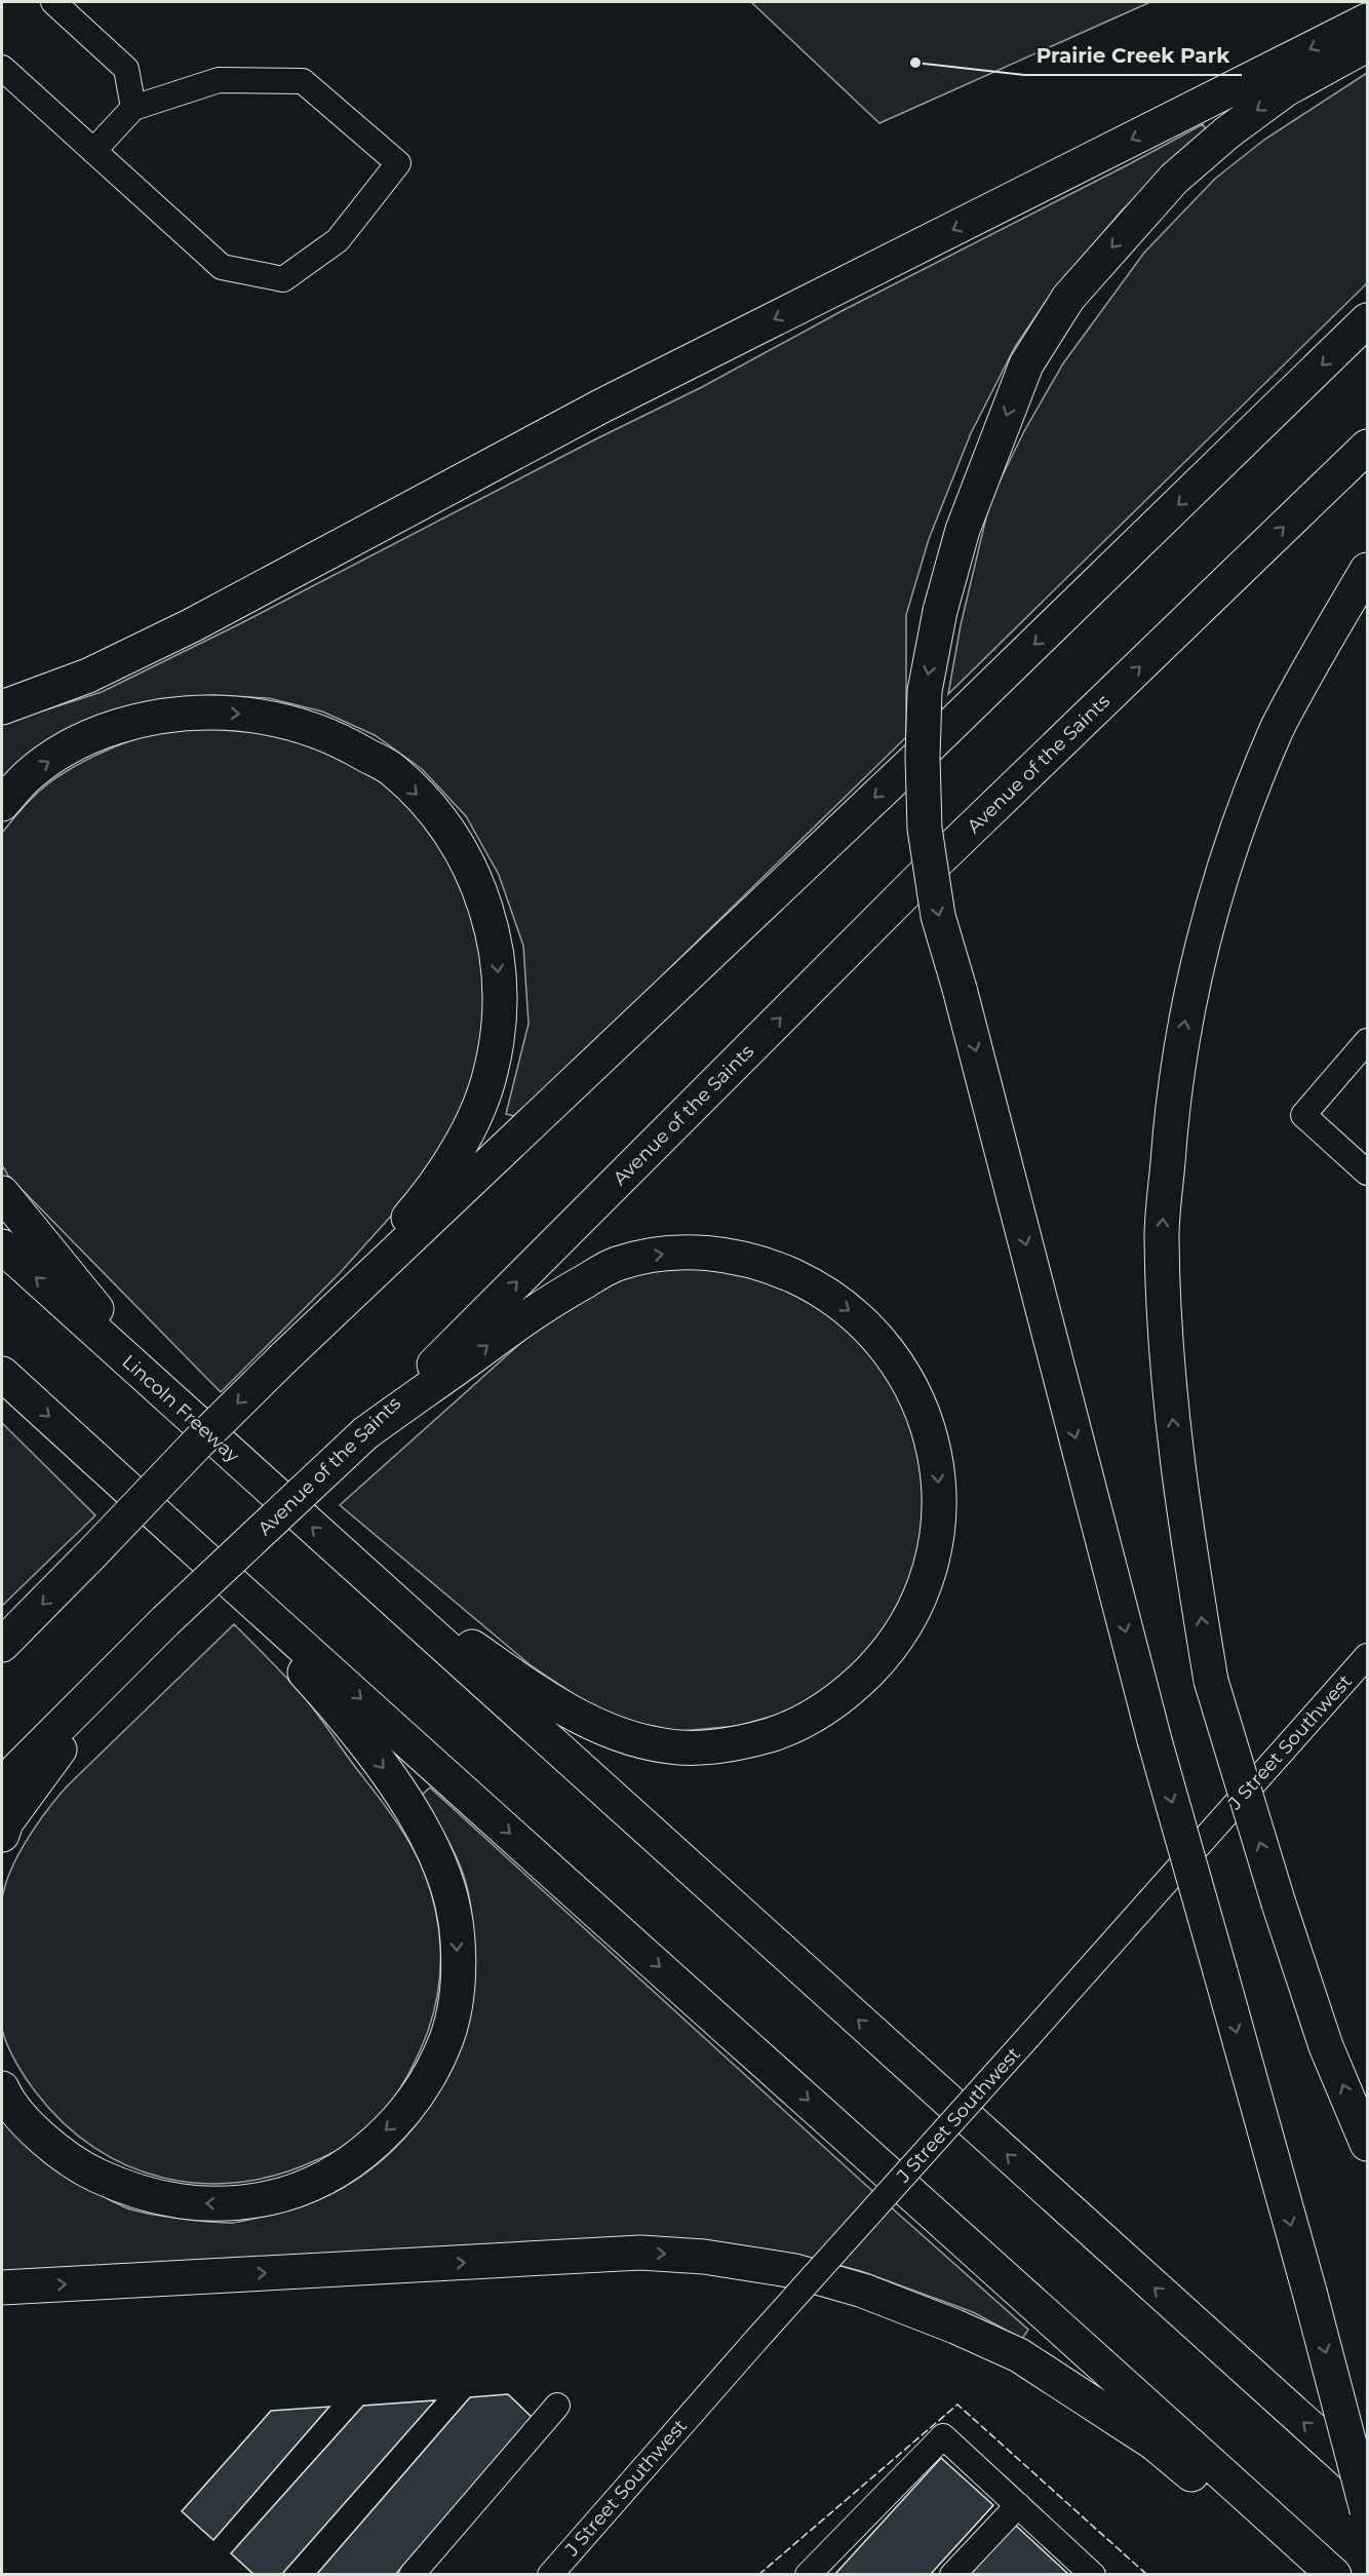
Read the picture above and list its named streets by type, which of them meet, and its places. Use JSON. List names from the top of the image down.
{
  "streets": {
    "highway": ["Avenue of the Saints", "Lincoln Freeway"],
    "street": ["J Street Southwest"]
  },
  "places": ["Prairie Creek Park"]
}
